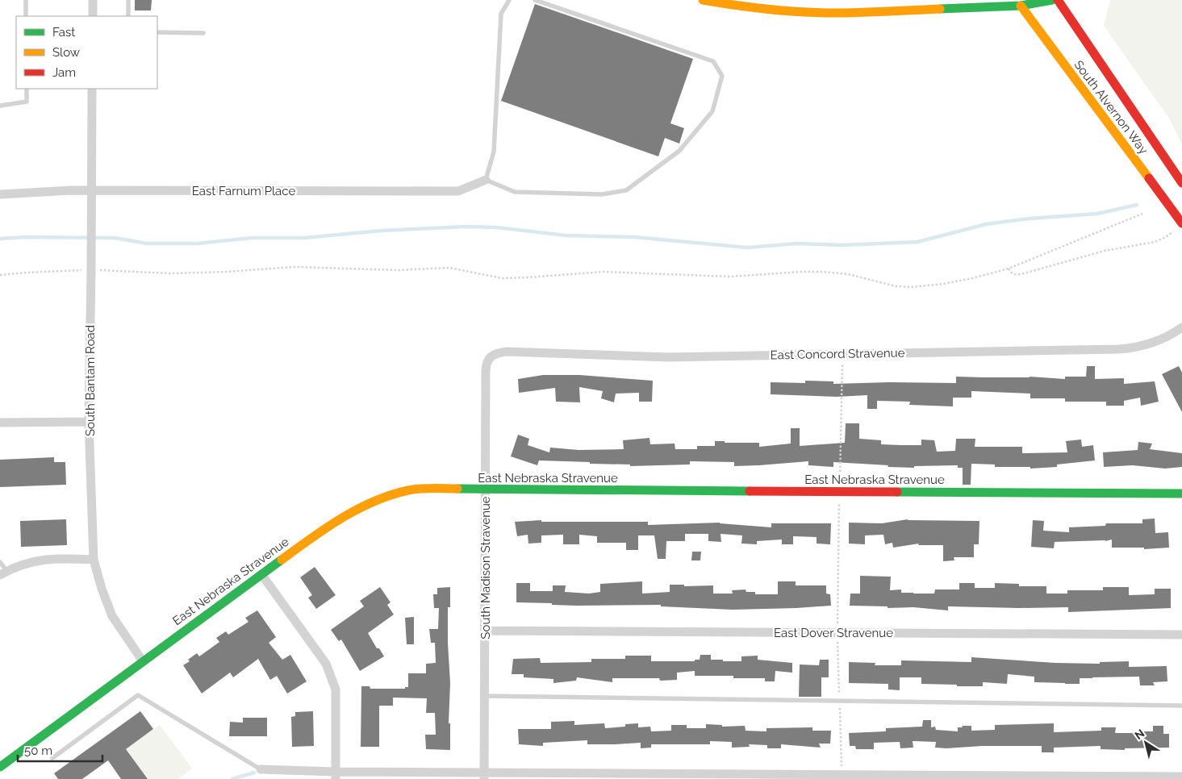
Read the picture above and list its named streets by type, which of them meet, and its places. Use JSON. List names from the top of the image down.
{
  "streets": {
    "main road": ["South Alvernon Way", "East Nebraska Stravenue"],
    "street": [
      "East Farnum Place",
      "East Concord Stravenue",
      "South Bantam Road",
      "South Madison Stravenue",
      "East Dover Stravenue"
    ]
  },
  "crossings": [
    ["East Farnum Place", "South Bantam Road"],
    ["East Concord Stravenue", "South Madison Stravenue"],
    ["South Bantam Road", "East Nebraska Stravenue"],
    ["East Nebraska Stravenue", "South Madison Stravenue"],
    ["South Madison Stravenue", "East Dover Stravenue"]
  ],
  "legend": ["Fast", "Slow", "Jam"],
  "scale_bar": "50 m",
  "north": "top left"
}
